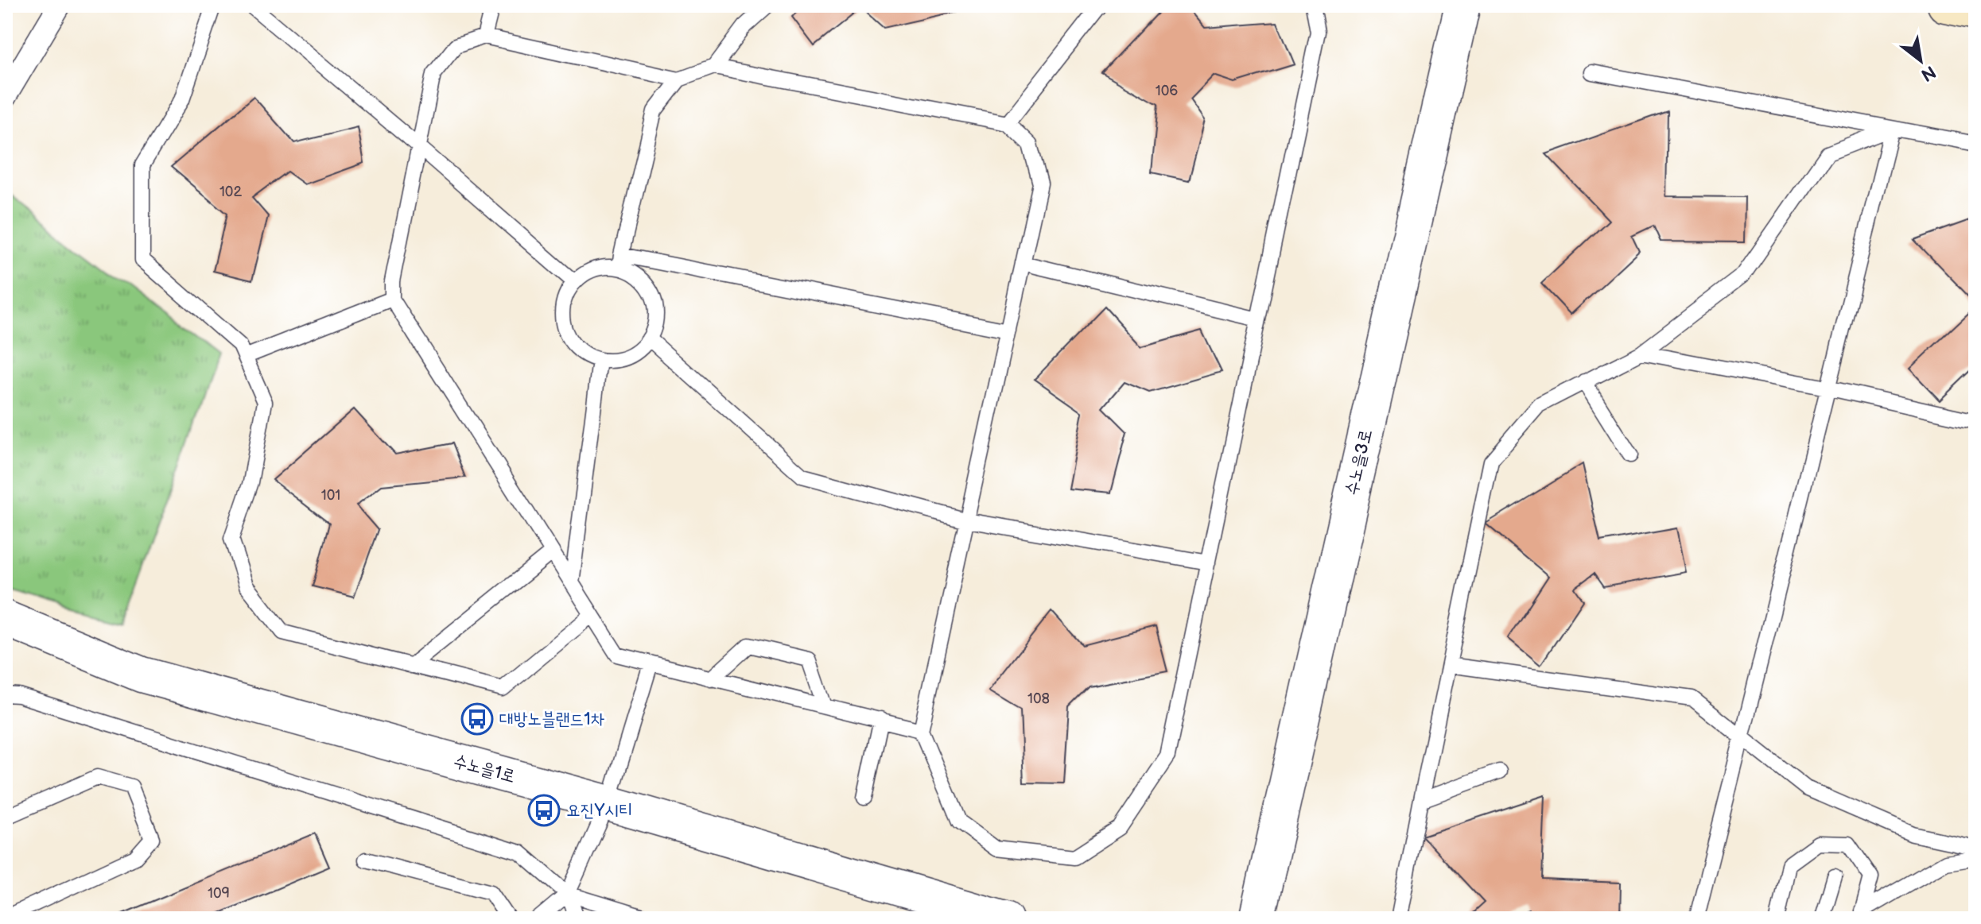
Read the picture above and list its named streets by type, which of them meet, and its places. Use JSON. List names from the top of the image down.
{
  "streets": {
    "street": ["수노을3로", "수노을1로"]
  },
  "places": {
    "bus stop": ["대방노블랜드1차", "요진Y시티"]
  },
  "house_numbers": [
    "106",
    "102",
    "101",
    "108",
    "109"
  ],
  "north": "bottom right"
}
